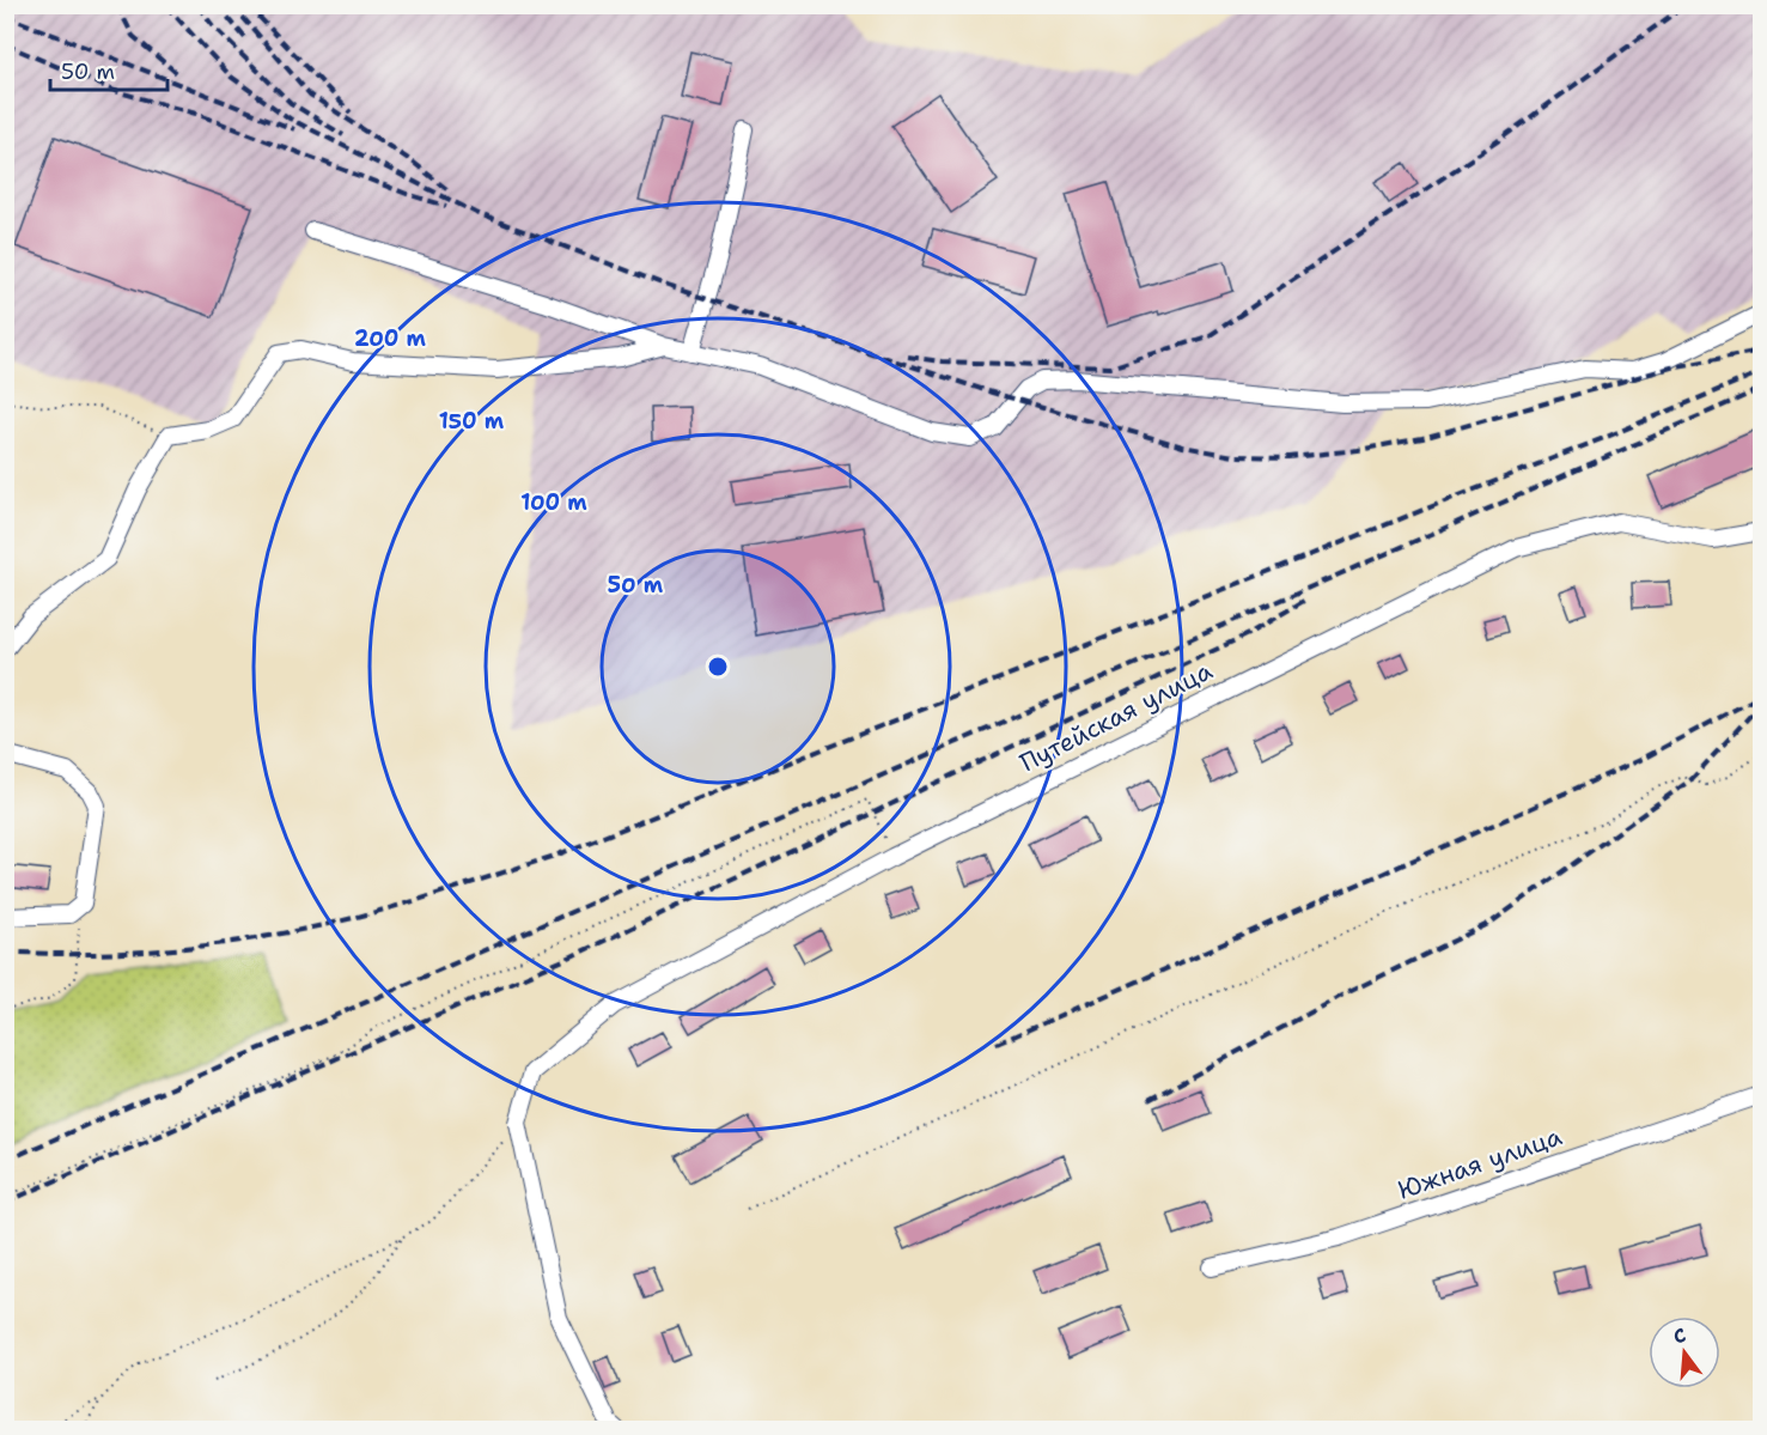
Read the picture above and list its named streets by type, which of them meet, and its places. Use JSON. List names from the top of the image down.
{
  "streets": {
    "street": ["Путейская улица", "Южная улица"]
  },
  "scale_bar": "50 m",
  "north": "top",
  "rings": [
    "200 m",
    "150 m",
    "100 m",
    "50 m"
  ]
}
